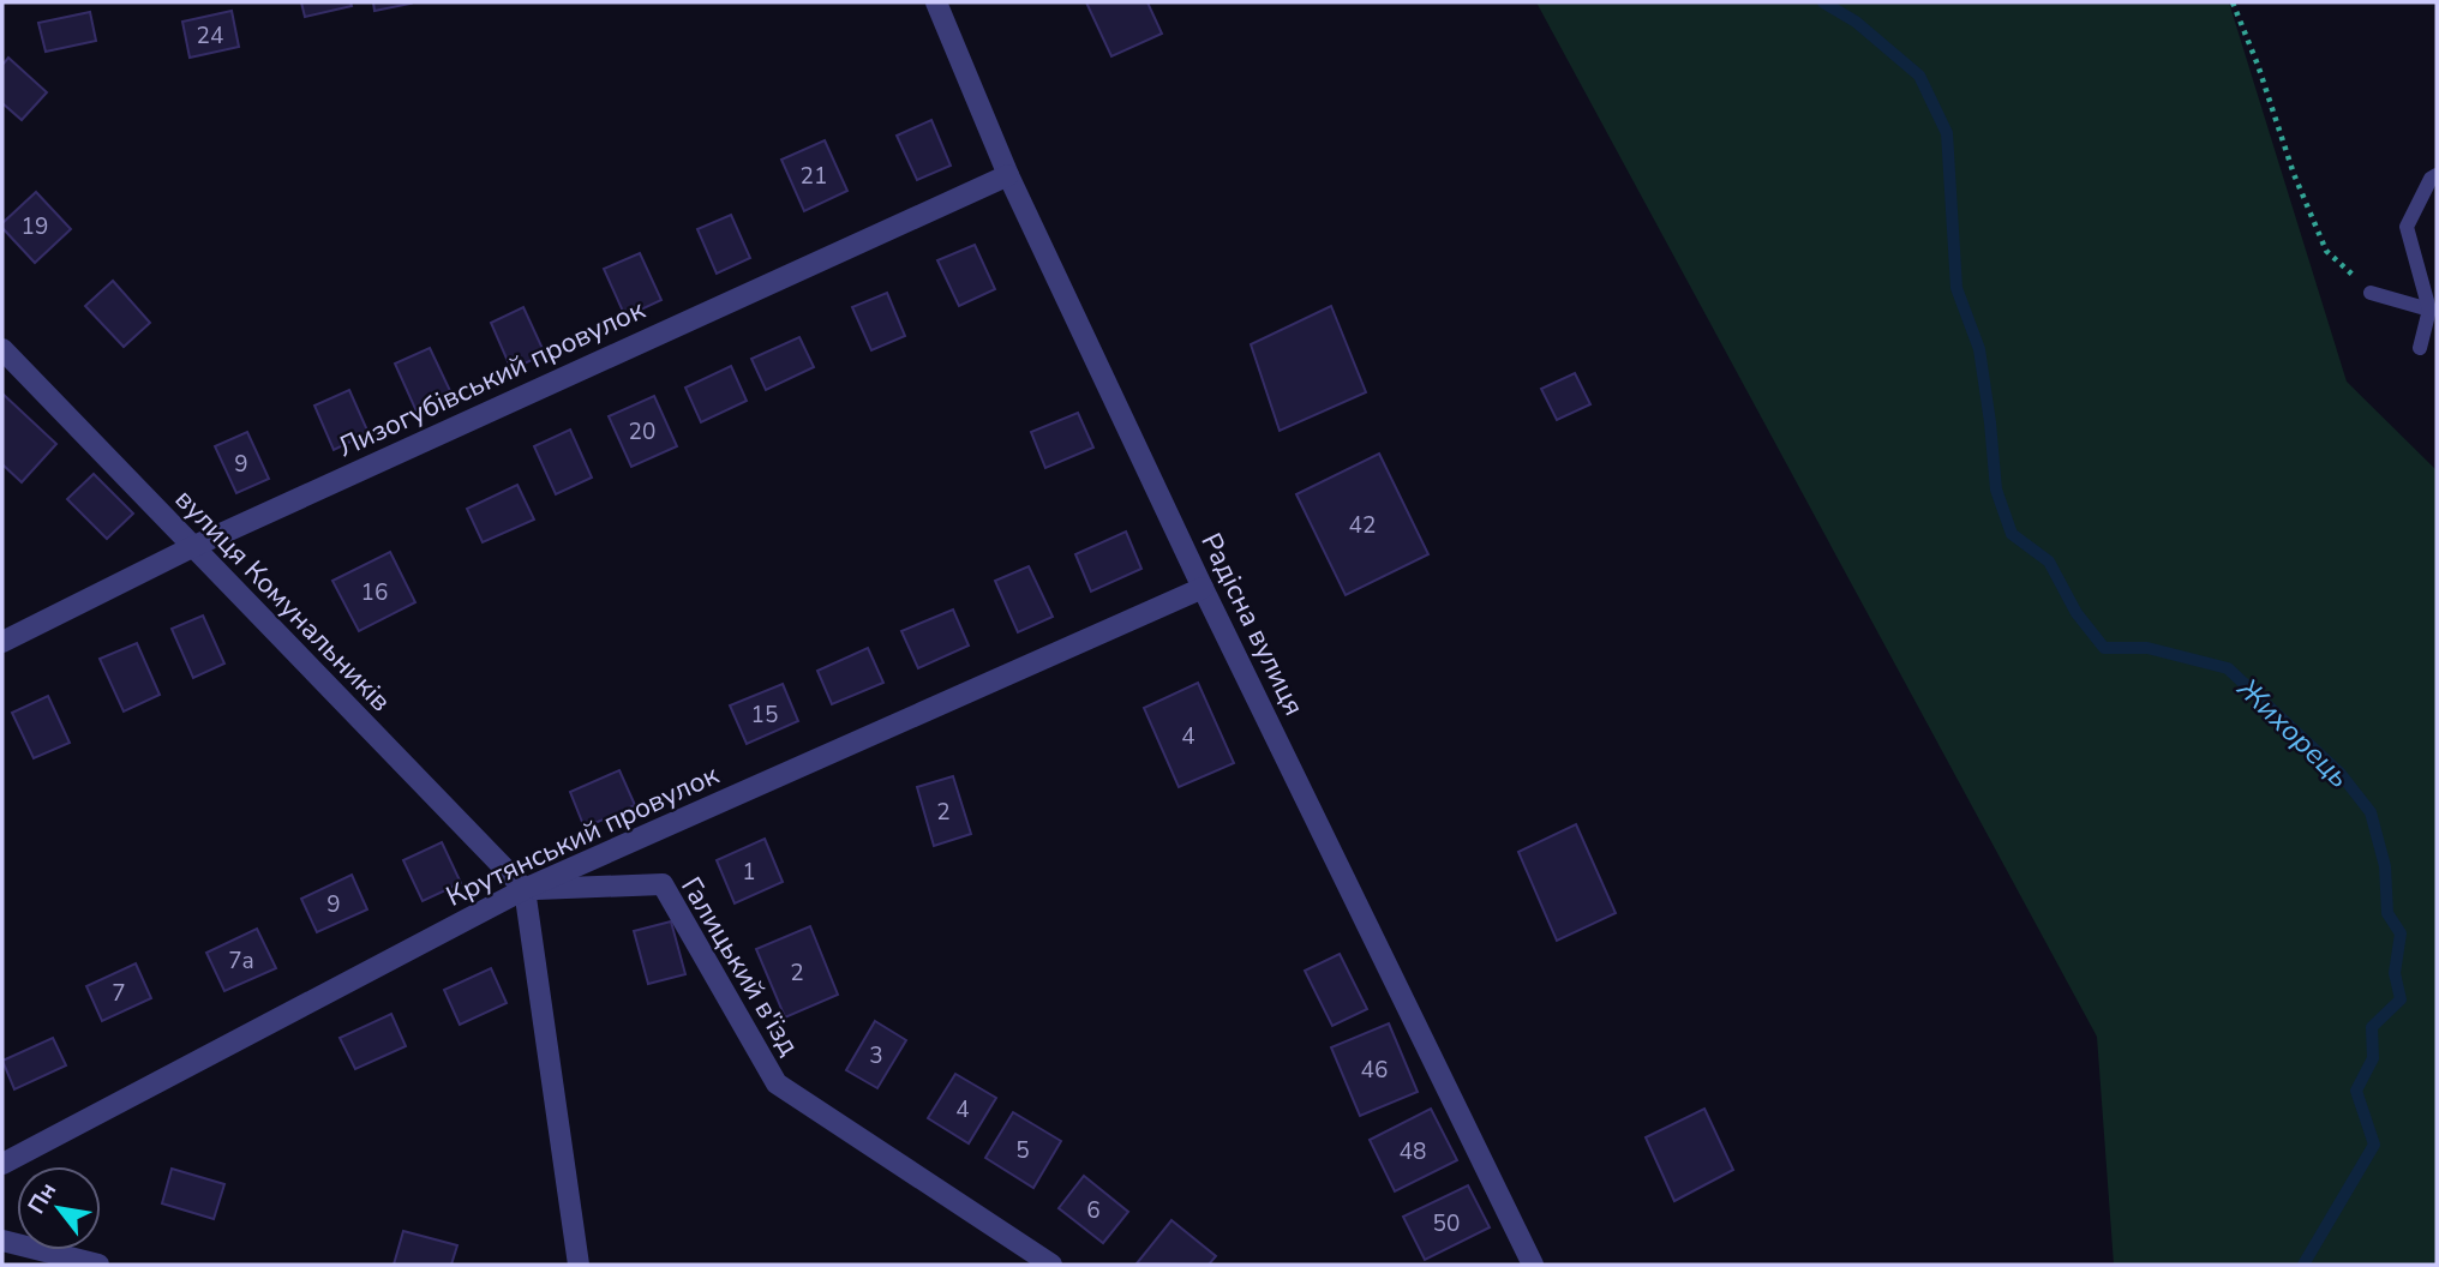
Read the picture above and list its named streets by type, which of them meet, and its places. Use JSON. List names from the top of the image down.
{
  "streets": {
    "street": [
      "Лизогубівський провулок",
      "вулиця Комунальників",
      "Радісна вулиця",
      "Крутянський провулок",
      "Галицький в'їзд"
    ]
  },
  "crossings": [
    ["Лизогубівський провулок", "вулиця Комунальників"],
    ["Лизогубівський провулок", "Радісна вулиця"],
    ["вулиця Комунальників", "Крутянський провулок"],
    ["вулиця Комунальників", "Галицький в'їзд"],
    ["Радісна вулиця", "Крутянський провулок"],
    ["Крутянський провулок", "Галицький в'їзд"]
  ],
  "water": ["Жихорець"],
  "house_numbers": [
    "24",
    "21",
    "19",
    "20",
    "9",
    "42",
    "16",
    "15",
    "4",
    "2",
    "1",
    "9",
    "7а",
    "2",
    "7",
    "3",
    "46",
    "4",
    "5",
    "48",
    "6",
    "50"
  ],
  "north": "top left"
}
